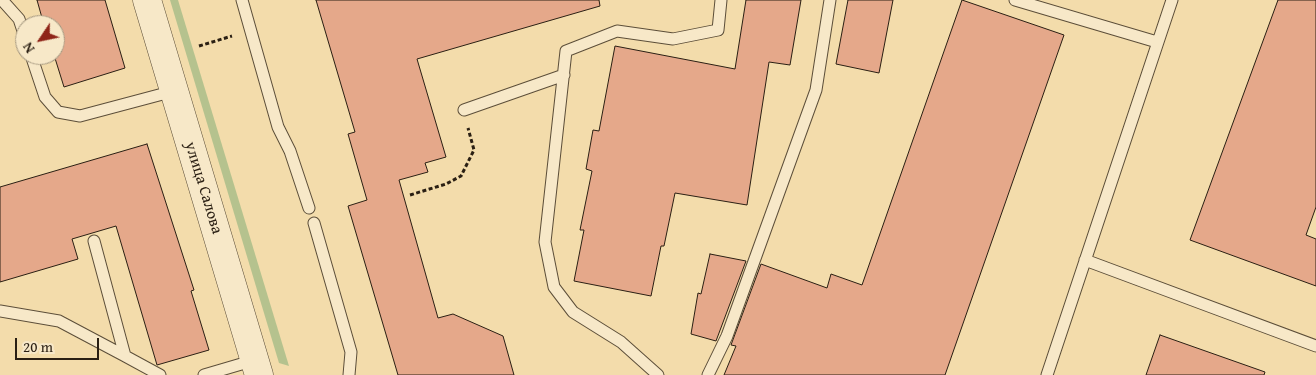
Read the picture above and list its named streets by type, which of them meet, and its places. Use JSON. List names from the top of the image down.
{
  "streets": {
    "street": ["улица Салова"]
  },
  "scale_bar": "20 m",
  "north": "bottom left"
}
